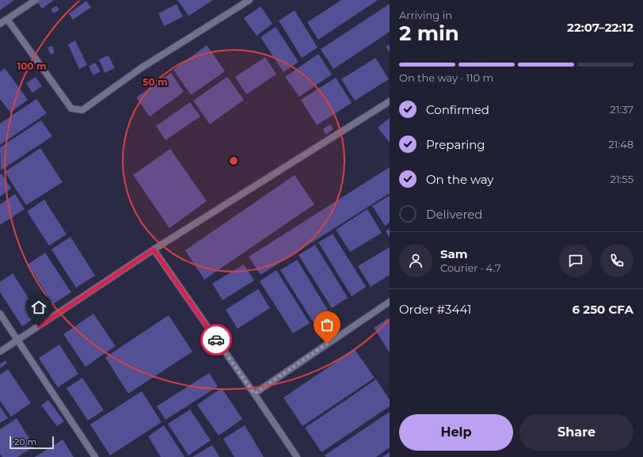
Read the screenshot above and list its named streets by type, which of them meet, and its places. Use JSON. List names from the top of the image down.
{
  "scale_bar": "20 m",
  "page": {
    "heading": ["2 min", "Arriving in", "22:07–22:12"],
    "panel": [
      "Sam",
      "Courier · 4.7",
      "Order #3441",
      "6 250 CFA"
    ],
    "bar": "On the way · 110 m",
    "list": [
      ["Confirmed", "21:37"],
      ["Preparing", "21:48"],
      ["On the way", "21:55"],
      "Delivered"
    ],
    "buttons": ["Help", "Share"],
    "scale": "20 m"
  },
  "rings": ["100 m", "50 m"]
}
